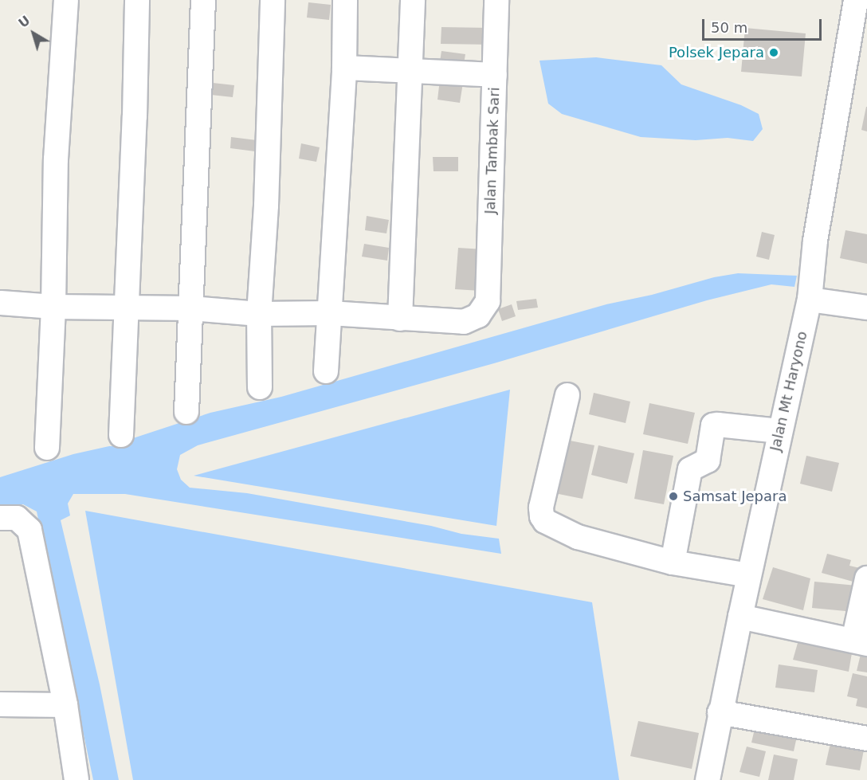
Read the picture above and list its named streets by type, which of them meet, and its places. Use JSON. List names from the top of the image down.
{
  "streets": {
    "street": ["Jalan Tambak Sari", "Jalan Mt Haryono"]
  },
  "places": ["Polsek Jepara", "Samsat Jepara"],
  "scale_bar": "50 m",
  "north": "top left"
}
